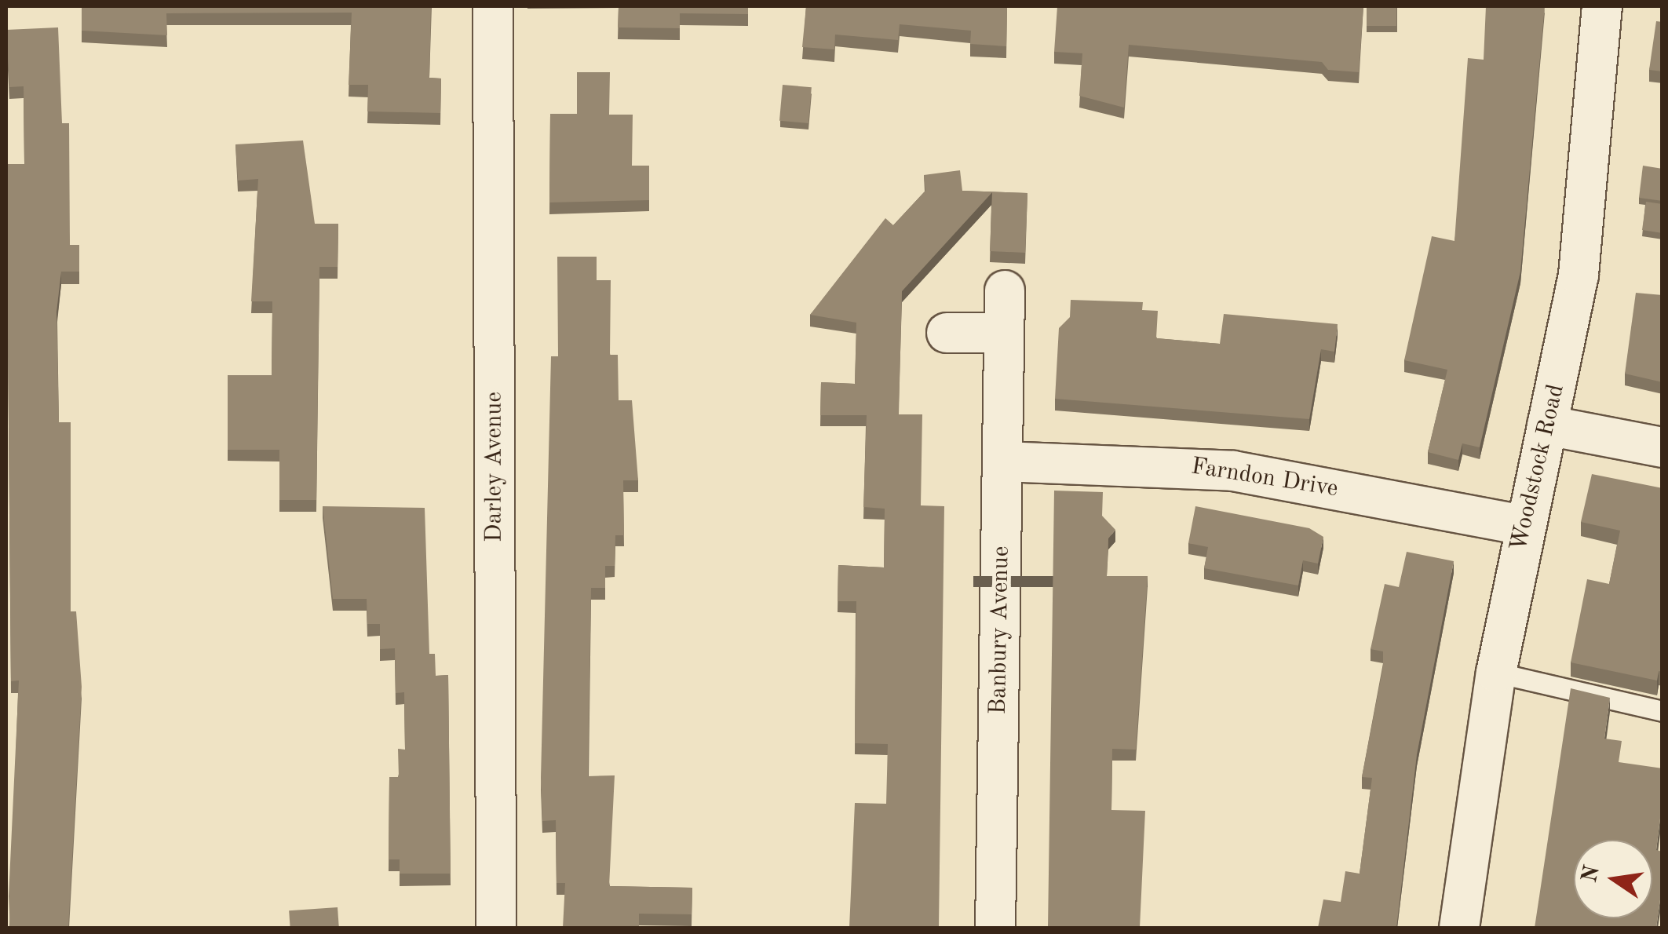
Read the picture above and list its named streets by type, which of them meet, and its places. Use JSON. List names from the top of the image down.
{
  "streets": {
    "street": [
      "Darley Avenue",
      "Woodstock Road",
      "Farndon Drive",
      "Banbury Avenue"
    ]
  },
  "crossings": [
    ["Woodstock Road", "Farndon Drive"],
    ["Farndon Drive", "Banbury Avenue"]
  ],
  "north": "left"
}
